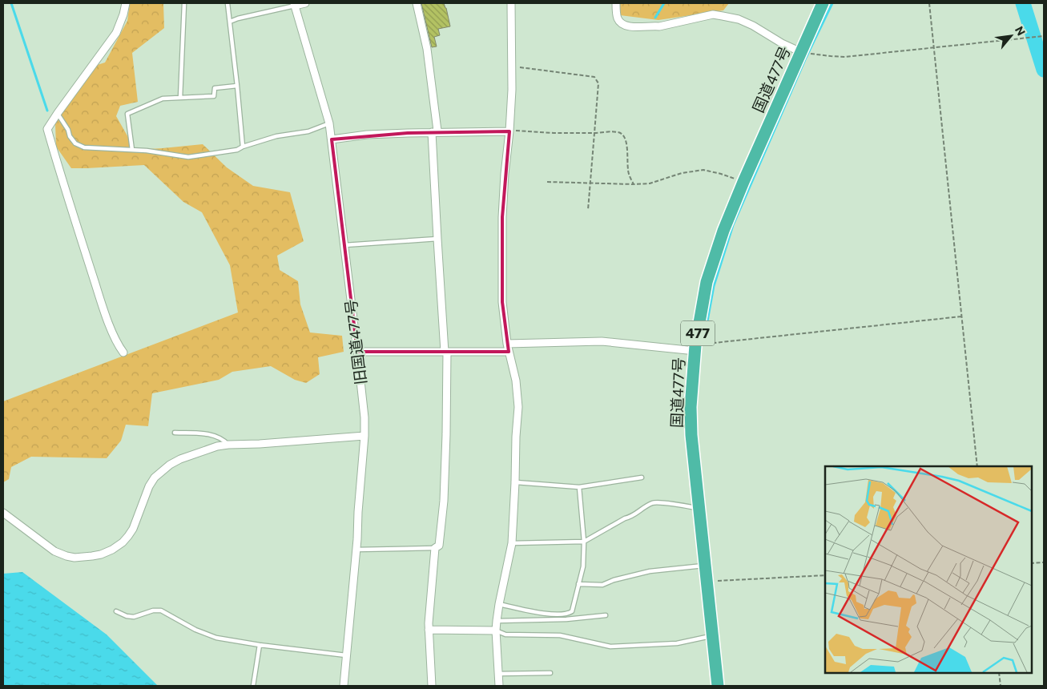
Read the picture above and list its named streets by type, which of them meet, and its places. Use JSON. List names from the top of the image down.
{
  "streets": {
    "highway": ["国道477号", "477"],
    "street": ["旧国道477号"]
  },
  "north": "top right"
}
